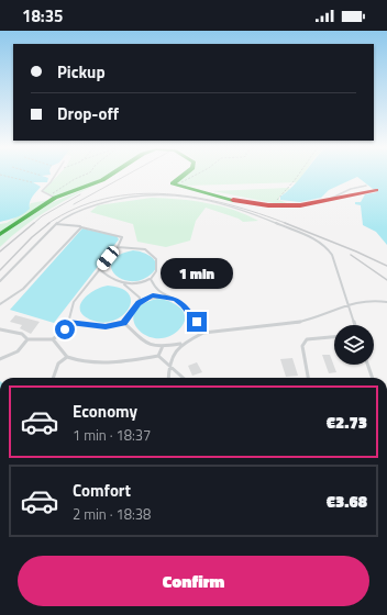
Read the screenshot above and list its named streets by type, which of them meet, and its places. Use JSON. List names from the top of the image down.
{
  "page": {
    "status": "18:35",
    "banner": ["Pickup", "Drop-off"],
    "bubble": "1 min",
    "list": [
      {
        "name": "Economy",
        "note": "1 min · 18:37",
        "value": "€2.73"
      },
      {
        "name": "Comfort",
        "note": "2 min · 18:38",
        "value": "€3.68"
      }
    ],
    "buttons": "Confirm"
  }
}
